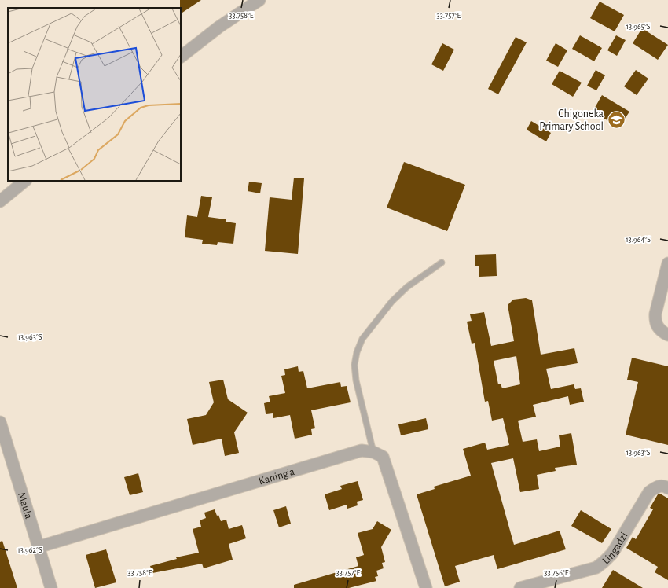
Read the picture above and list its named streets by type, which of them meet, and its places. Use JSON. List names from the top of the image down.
{
  "streets": {
    "street": ["Kaning'a", "Maula", "Lingadzi"]
  },
  "crossings": [
    ["Kaning'a", "Maula"]
  ],
  "places": {
    "school or university": ["Chigoneka Primary School"]
  },
  "coordinates": [
    "33.758°E",
    "33.757°E",
    "13.965°S",
    "13.964°S",
    "13.963°S",
    "13.962°S",
    "33.756°E"
  ]
}
